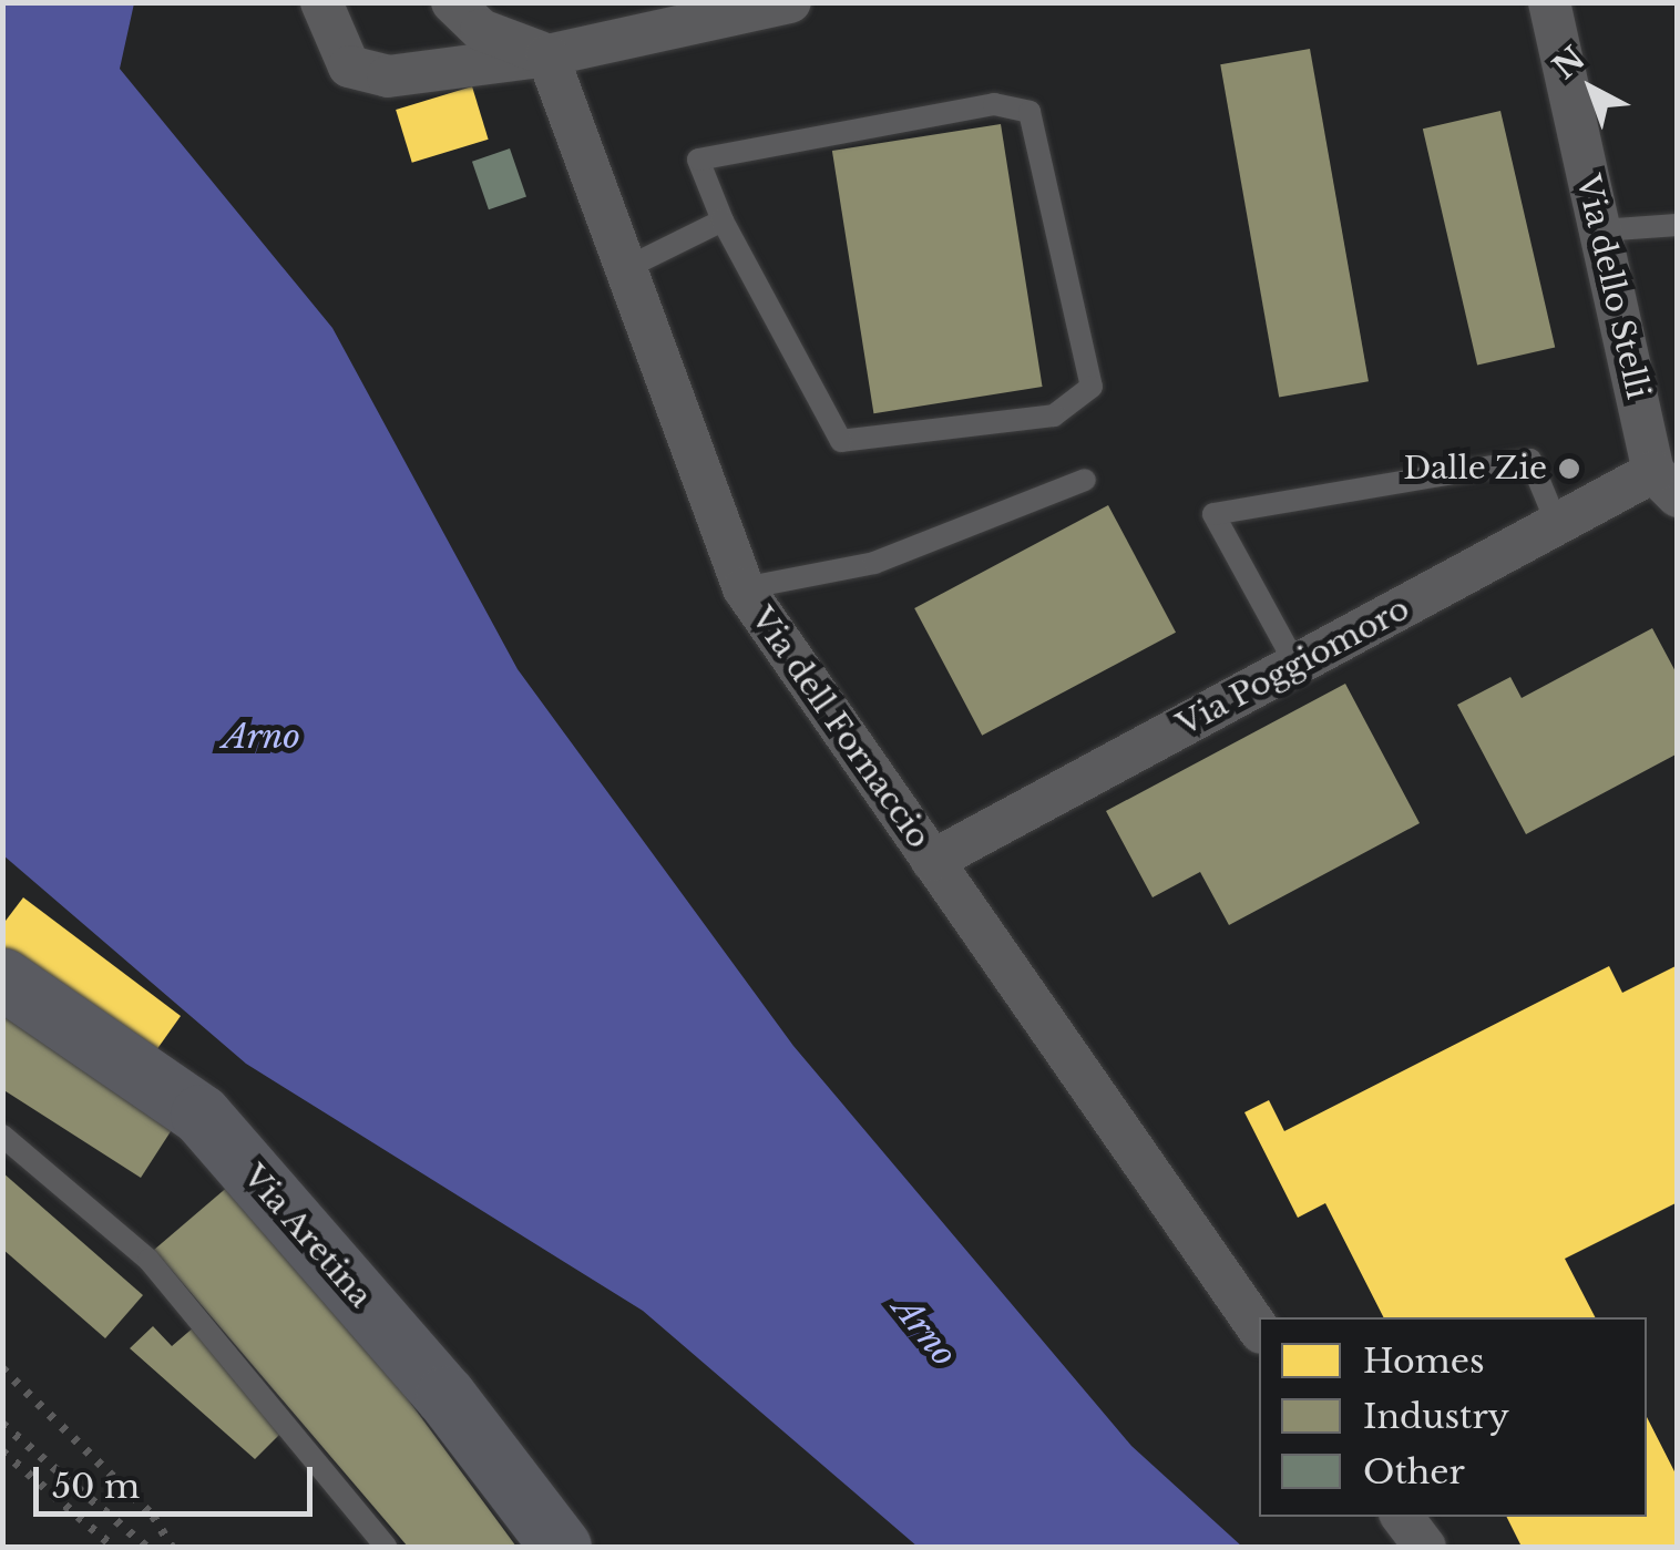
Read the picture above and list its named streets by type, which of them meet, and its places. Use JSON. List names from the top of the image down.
{
  "streets": {
    "main road": ["Via Aretina"],
    "street": ["Via dello Stelli", "Via Poggiomoro", "Via dell Fornaccio"]
  },
  "crossings": [
    ["Via dello Stelli", "Via Poggiomoro"],
    ["Via Poggiomoro", "Via dell Fornaccio"]
  ],
  "water": ["Arno"],
  "places": ["Dalle Zie"],
  "legend": ["Homes", "Industry", "Other"],
  "scale_bar": "50 m",
  "north": "top left"
}
